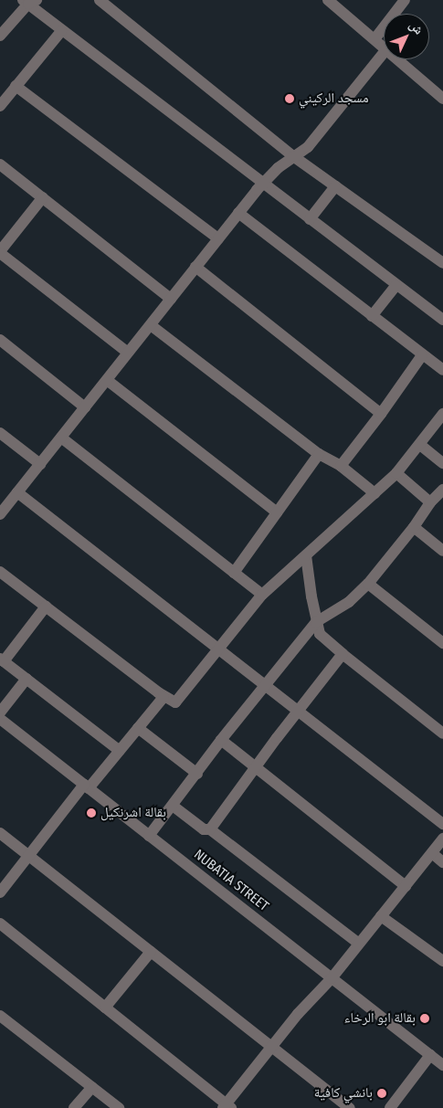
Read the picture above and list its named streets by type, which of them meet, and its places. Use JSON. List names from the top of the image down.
{
  "streets": {
    "street": ["NUBATIA STREET"]
  },
  "places": [
    "مسجد الركيني",
    "بقالة اشرنكيل",
    "بقالة ابو الرخاء",
    "بانشي كافية"
  ],
  "north": "top right"
}
